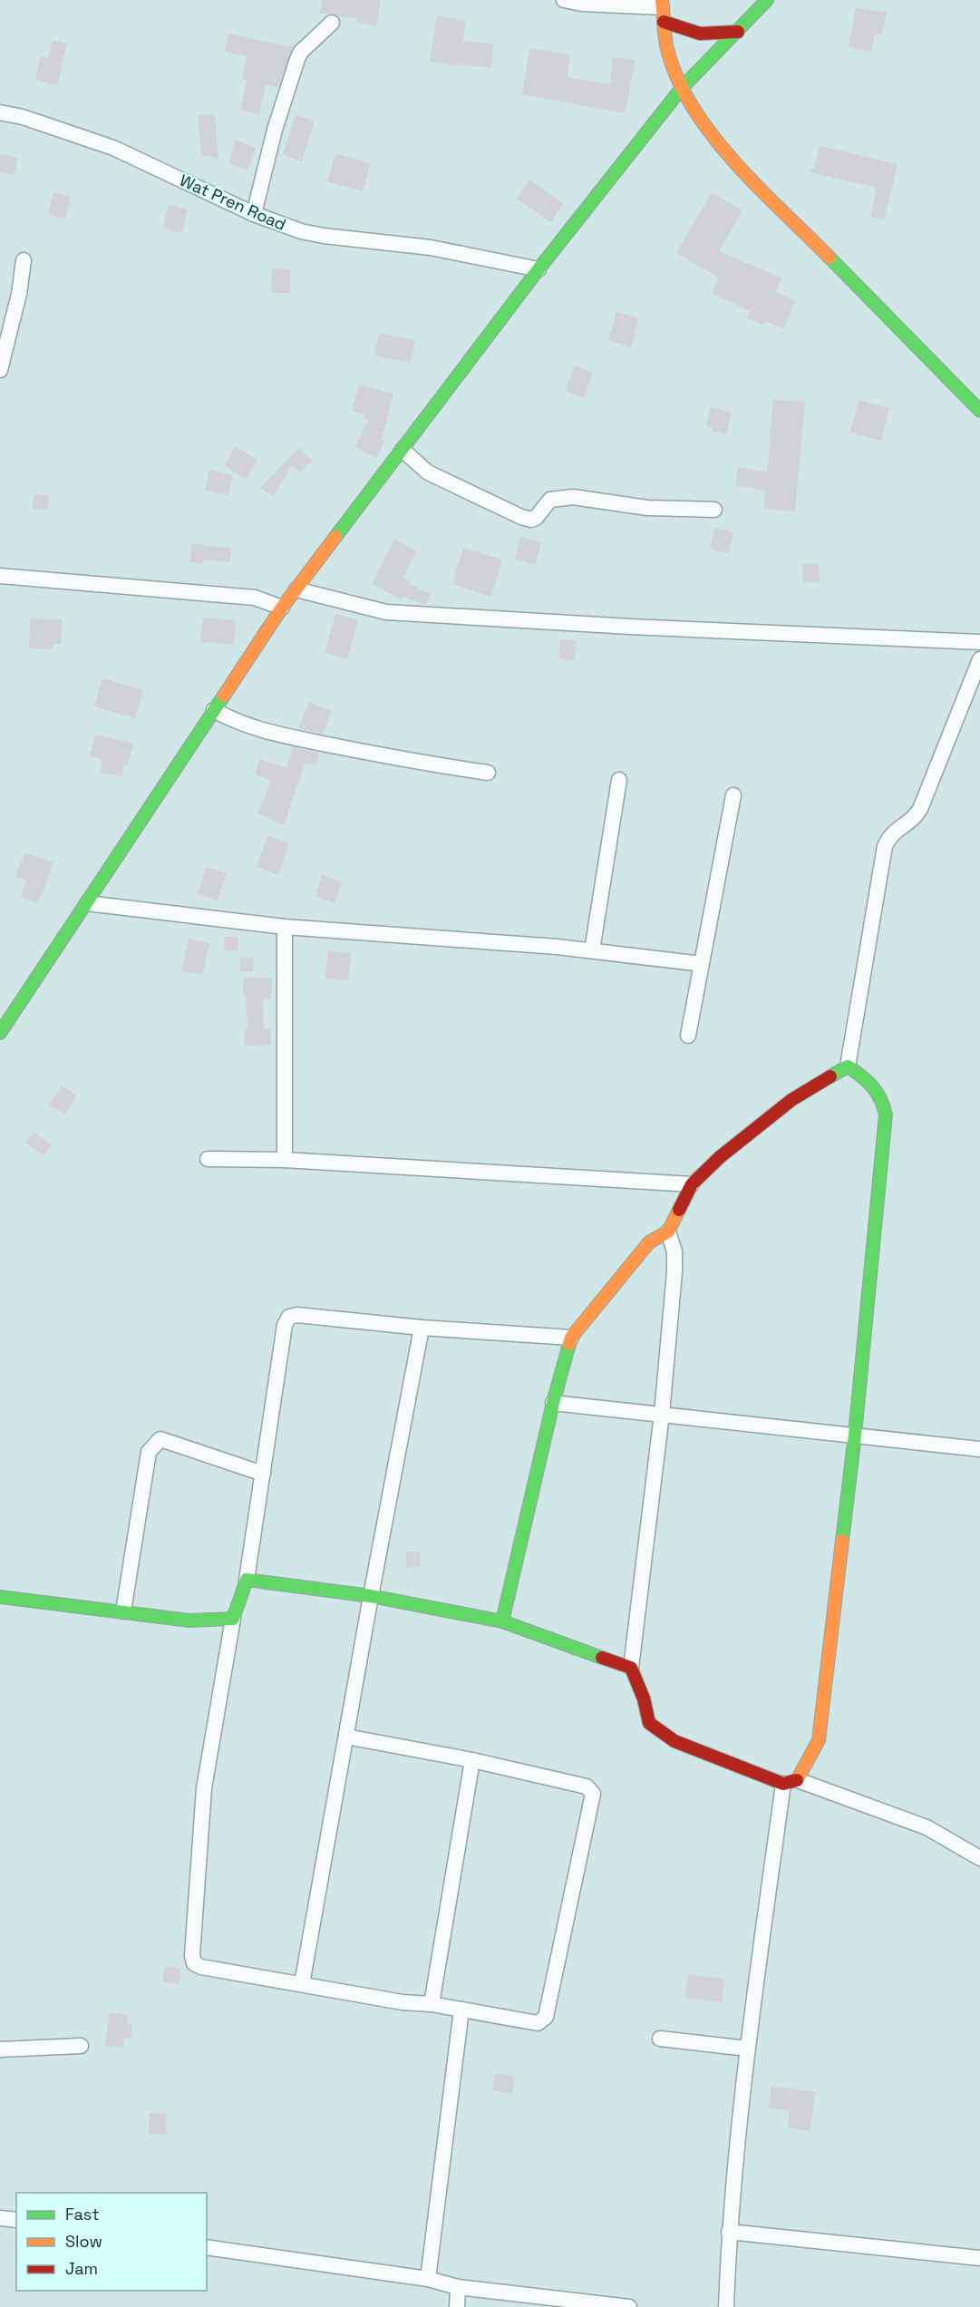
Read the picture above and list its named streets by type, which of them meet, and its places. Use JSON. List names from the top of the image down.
{
  "streets": {
    "street": ["Wat Pren Road"]
  },
  "legend": ["Fast", "Slow", "Jam"]
}
